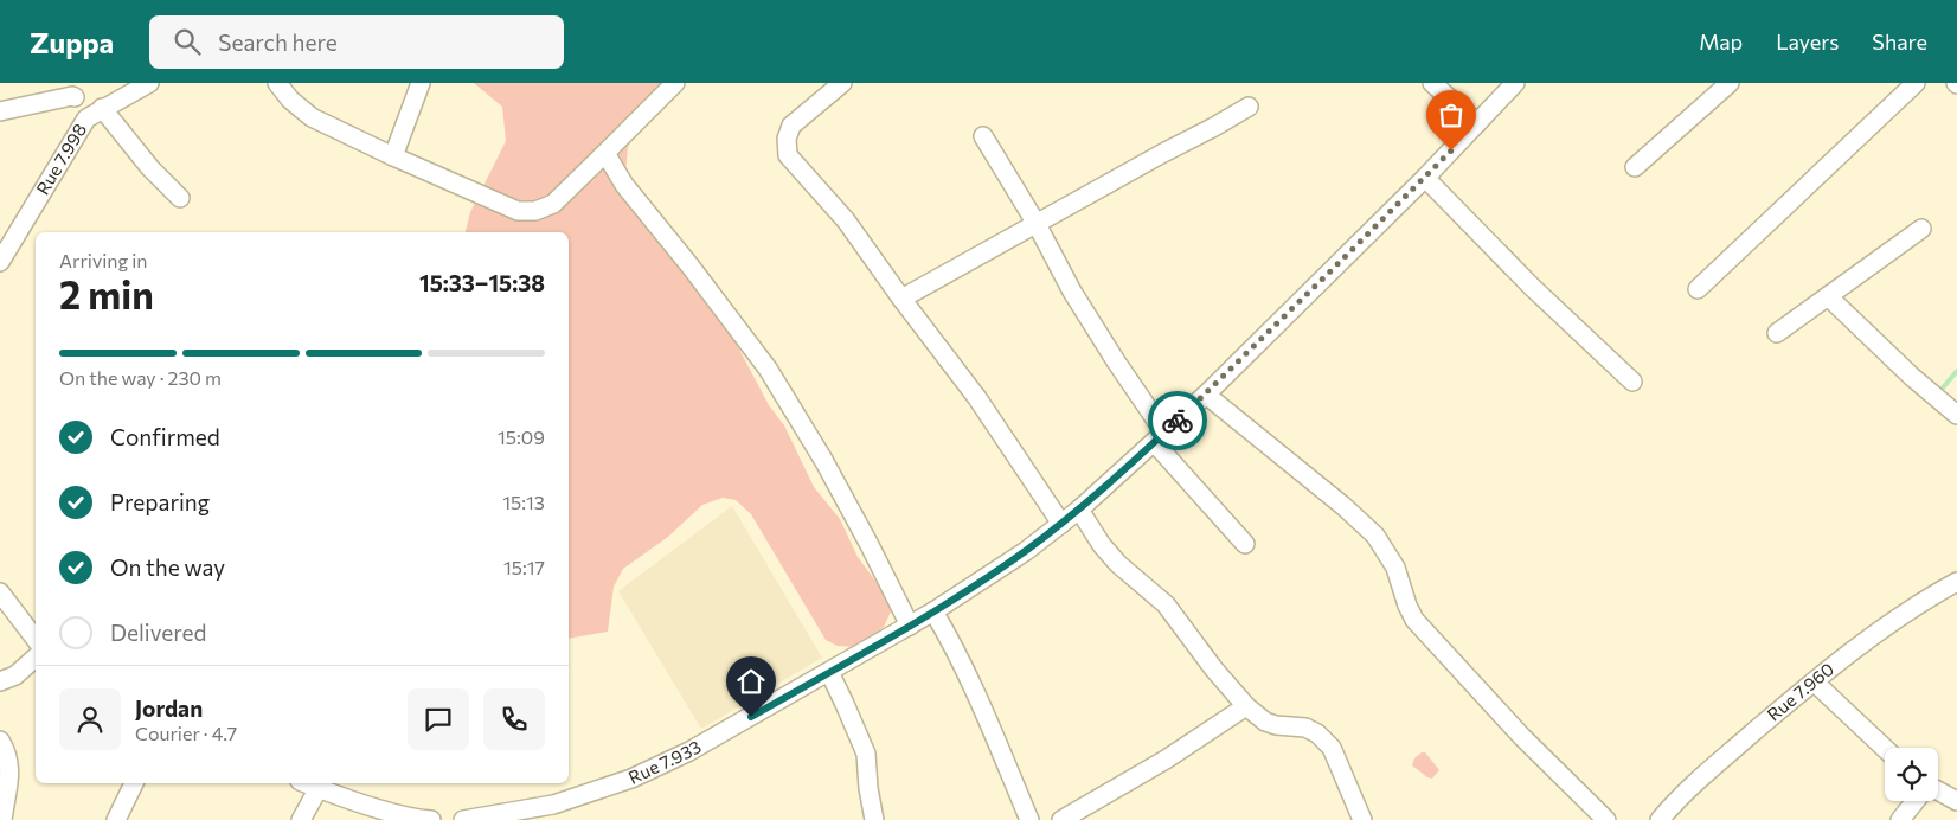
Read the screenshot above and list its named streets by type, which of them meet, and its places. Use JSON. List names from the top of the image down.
{
  "streets": {
    "street": ["Rue 7.998", "Rue 7.960", "Rue 7.933"]
  },
  "page": {
    "header": "Zuppa",
    "search": "Search here",
    "nav": ["Map", "Layers", "Share"],
    "heading": ["2 min", "Arriving in", "15:33–15:38"],
    "panel": ["Jordan", "Courier · 4.7"],
    "bar": "On the way · 230 m",
    "list": [
      ["Confirmed", "15:09"],
      ["Preparing", "15:13"],
      ["On the way", "15:17"],
      "Delivered"
    ]
  }
}
